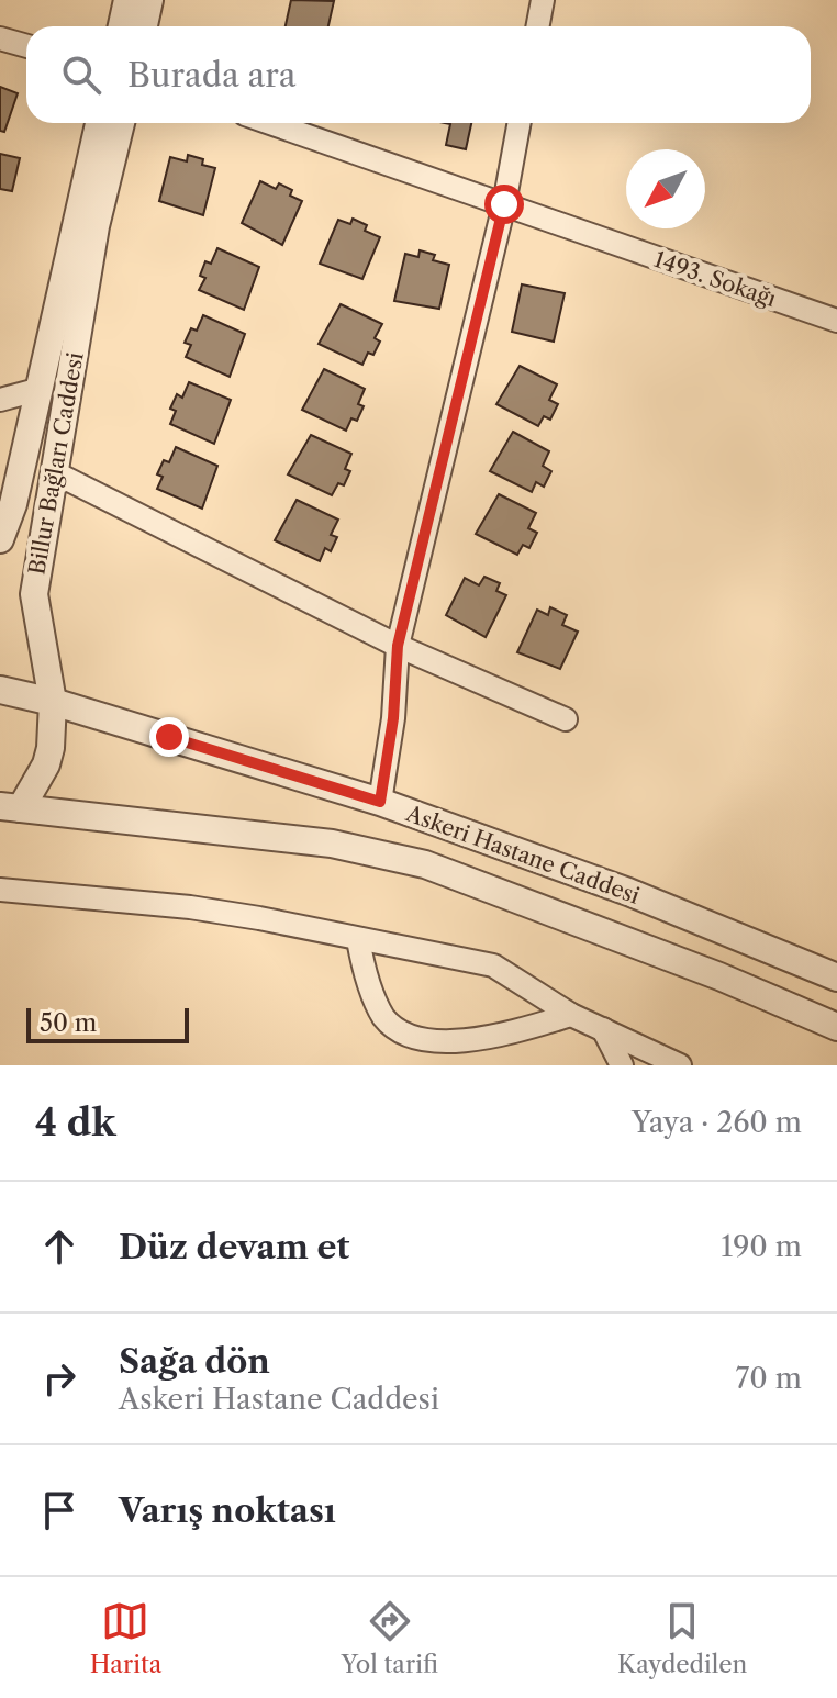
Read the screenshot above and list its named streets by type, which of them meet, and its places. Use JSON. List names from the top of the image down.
{
  "streets": {
    "street": ["1493. Sokağı", "Billur Bağları Caddesi", "Askeri Hastane Caddesi"]
  },
  "crossings": [
    ["Billur Bağları Caddesi", "Askeri Hastane Caddesi"]
  ],
  "scale_bar": "50 m",
  "north": "bottom left",
  "page": {
    "search": "Burada ara",
    "scale": "50 m",
    "heading": ["4 dk", "Yaya · 260 m"],
    "list": [
      ["Düz devam et", "190 m"],
      ["Sağa dön", "Askeri Hastane Caddesi", "70 m"],
      "Varış noktası"
    ],
    "nav": ["Harita", "Yol tarifi", "Kaydedilen"]
  }
}
